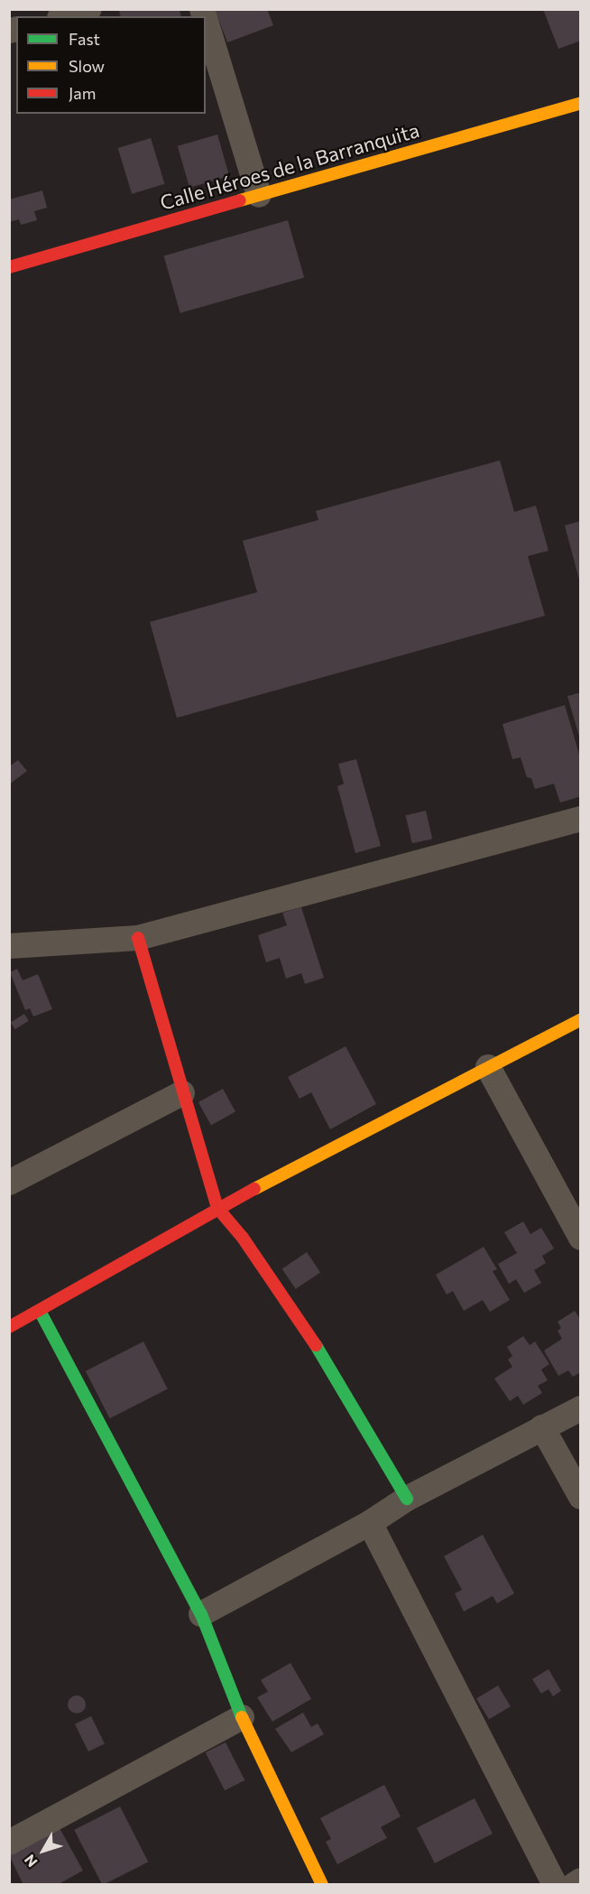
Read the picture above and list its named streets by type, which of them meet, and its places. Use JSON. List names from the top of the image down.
{
  "streets": {
    "street": ["Calle Héroes de la Barranquita"]
  },
  "legend": ["Fast", "Slow", "Jam"],
  "north": "bottom left"
}
